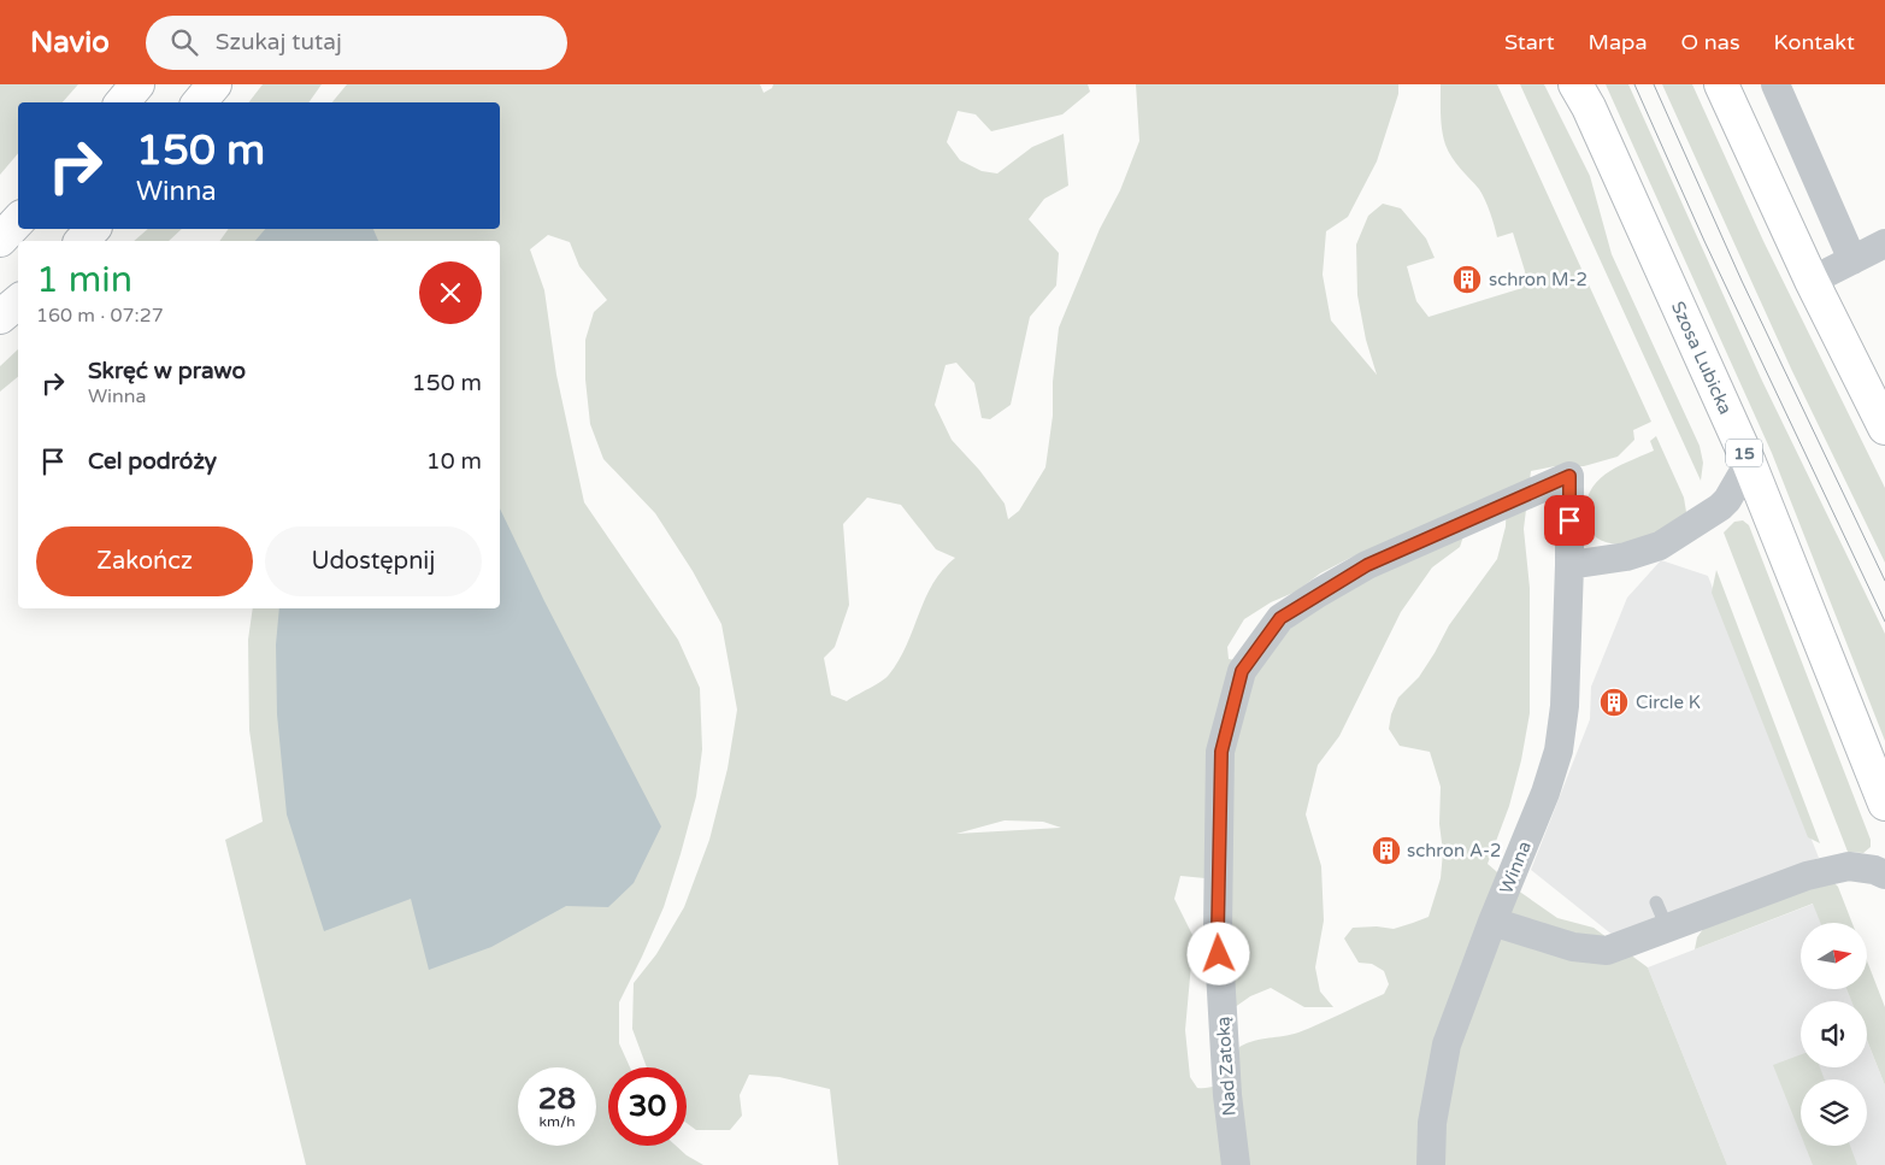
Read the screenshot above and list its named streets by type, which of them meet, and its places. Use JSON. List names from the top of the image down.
{
  "streets": {
    "main road": ["Szosa Lubicka", "15"],
    "street": ["Winna", "Nad Zatoką"]
  },
  "crossings": [
    ["Winna", "Nad Zatoką"]
  ],
  "places": {
    "building": ["schron M-2", "Circle K", "schron A-2"]
  },
  "north": "right",
  "page": {
    "header": "Navio",
    "search": "Szukaj tutaj",
    "nav": [
      "Start",
      "Mapa",
      "O nas",
      "Kontakt"
    ],
    "turn": ["150 m", "Winna"],
    "heading": ["1 min", "160 m · 07:27"],
    "list": [
      {
        "name": "Skręć w prawo",
        "note": "Winna",
        "value": "150 m"
      },
      {
        "name": "Cel podróży",
        "value": "10 m"
      }
    ],
    "buttons": ["Zakończ", "Udostępnij"],
    "speed": "28 km/h",
    "limit": "30"
  }
}
